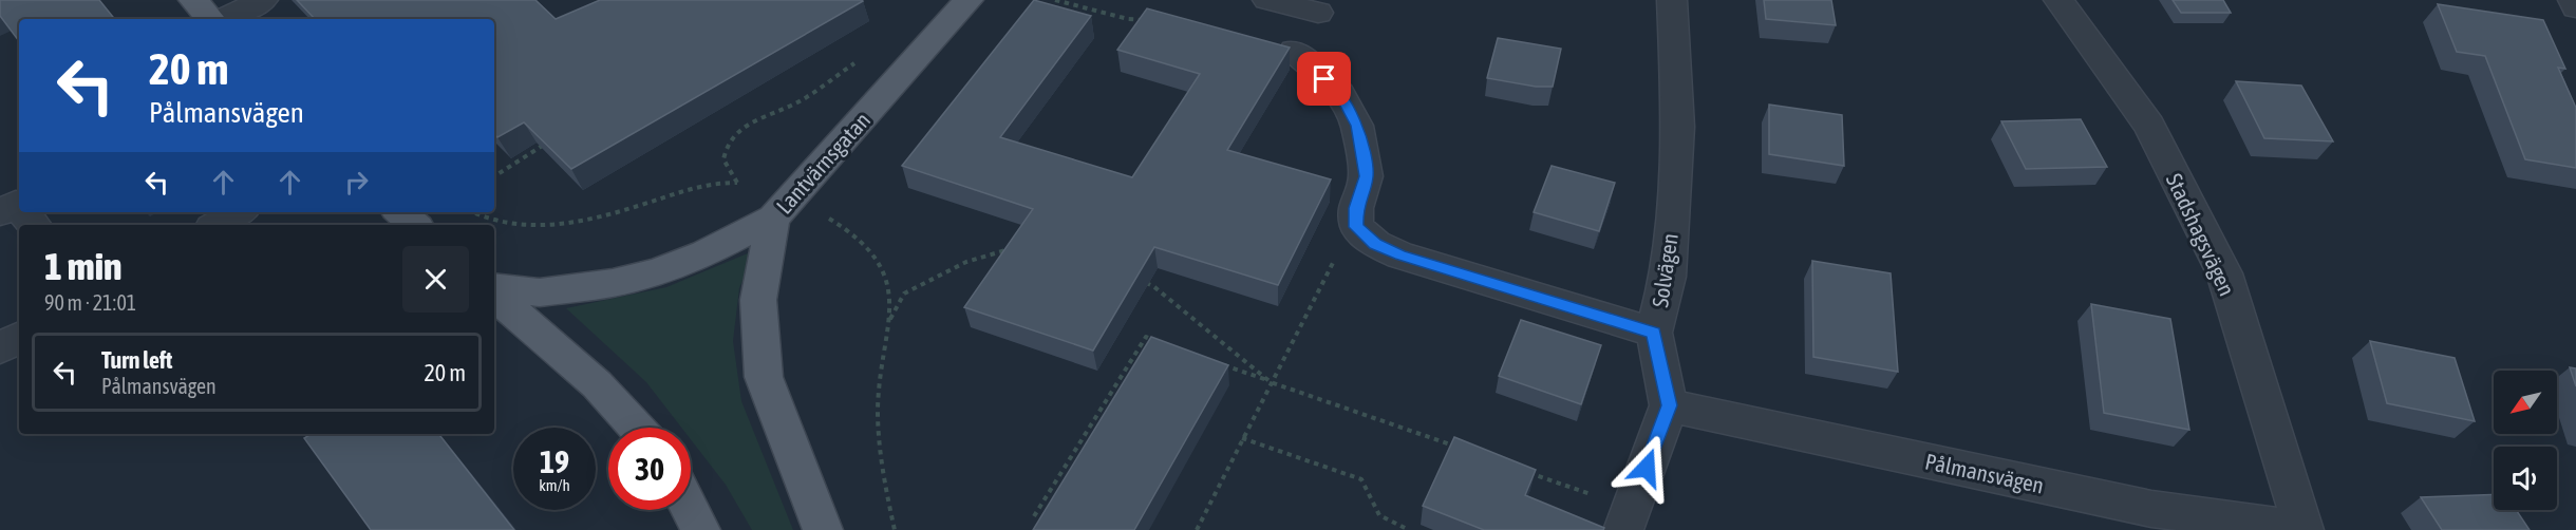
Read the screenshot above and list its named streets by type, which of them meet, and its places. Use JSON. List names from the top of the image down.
{
  "streets": {
    "main road": ["Lantvärnsgatan"],
    "street": ["Stadshagsvägen", "Solvägen", "Pålmansvägen"]
  },
  "crossings": [
    ["Stadshagsvägen", "Pålmansvägen"],
    ["Solvägen", "Pålmansvägen"]
  ],
  "north": "bottom left",
  "page": {
    "turn": ["20 m", "Pålmansvägen"],
    "heading": ["1 min", "90 m · 21:01"],
    "list": [
      {
        "name": "Turn left",
        "note": "Pålmansvägen",
        "value": "20 m"
      }
    ],
    "speed": "19 km/h",
    "limit": "30"
  }
}
